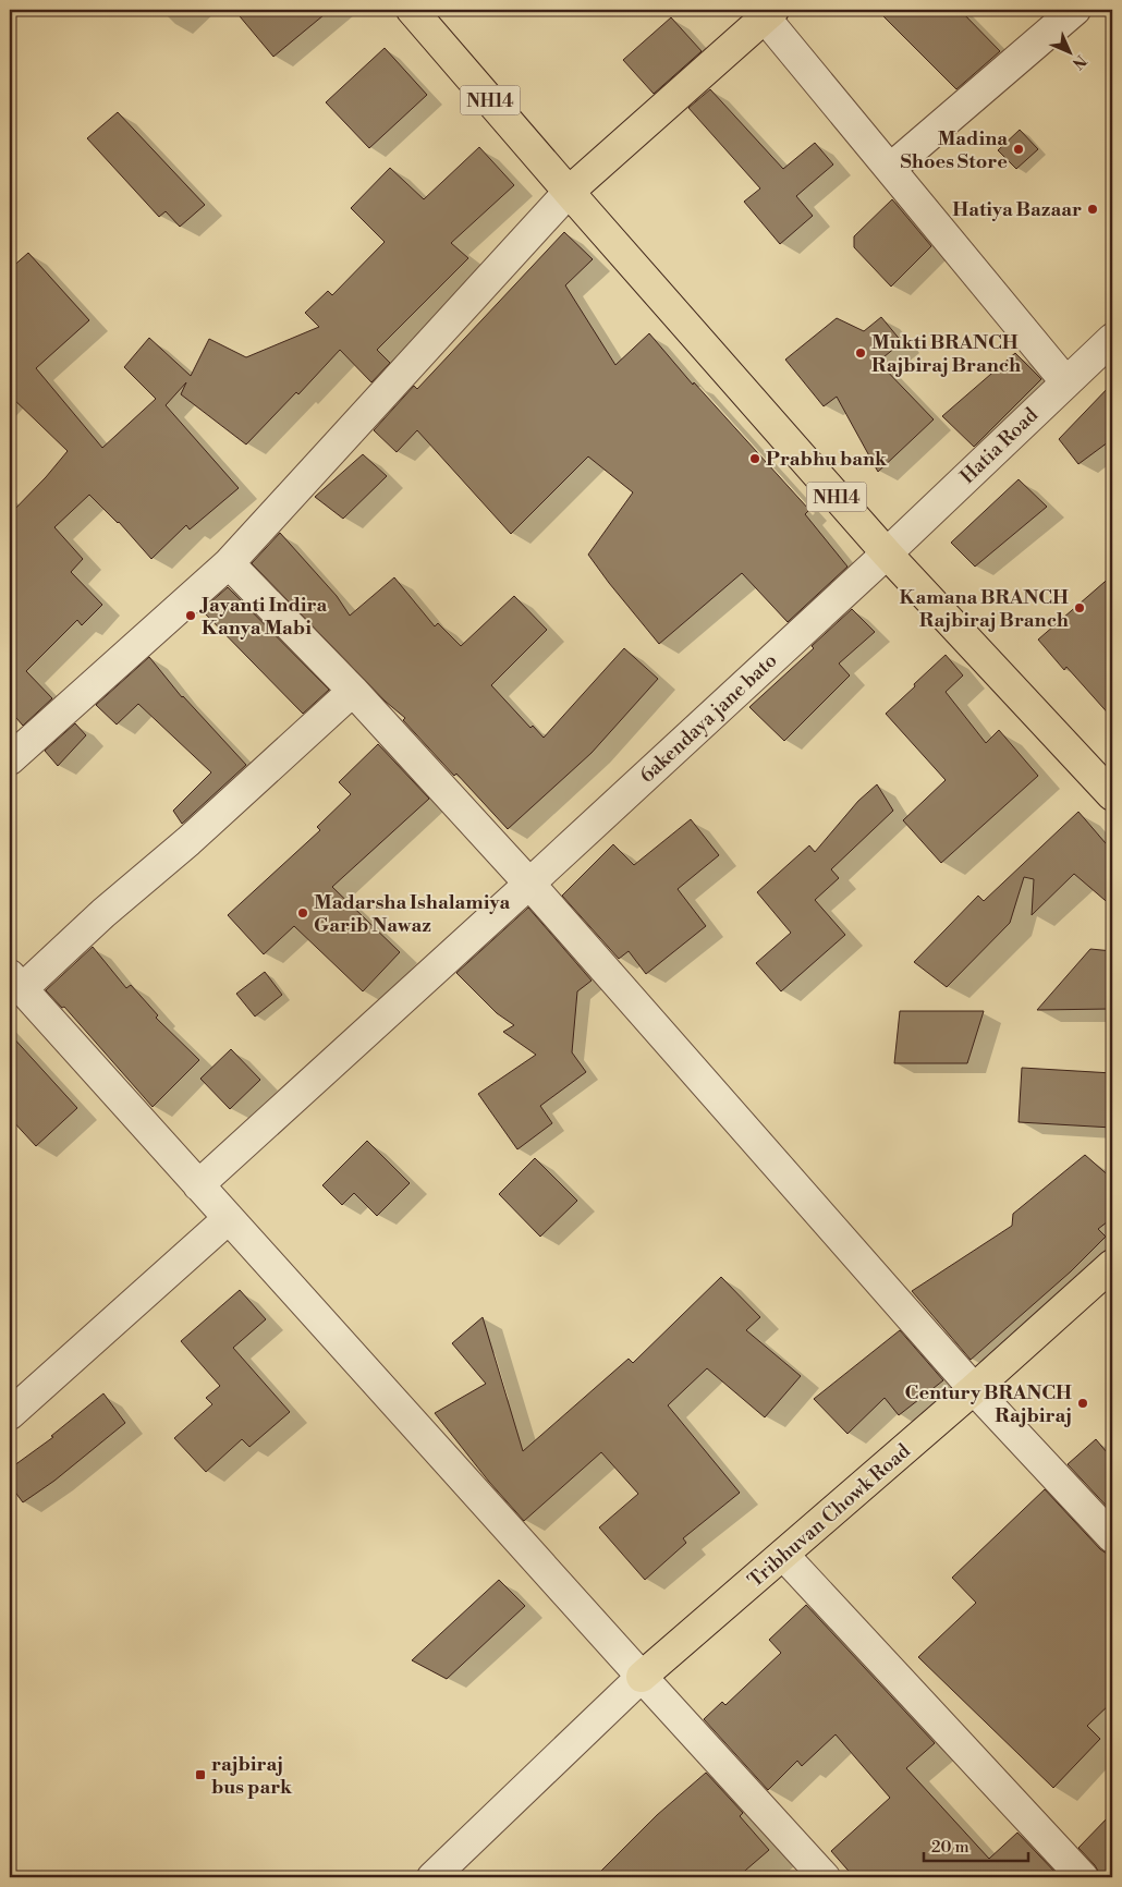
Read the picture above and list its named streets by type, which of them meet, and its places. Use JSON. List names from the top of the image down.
{
  "streets": {
    "main road": ["NH14", "Tribhuvan Chowk Road"],
    "street": ["Hatia Road", "6akendaya jane bato"]
  },
  "crossings": [
    ["NH14", "Hatia Road"],
    ["NH14", "6akendaya jane bato"],
    ["Hatia Road", "6akendaya jane bato"]
  ],
  "places": {
    "other": [
      "Madina Shoes Store",
      "Hatiya Bazaar",
      "Mukti BRANCH Rajbiraj Branch",
      "Prabhu bank",
      "Kamana BRANCH Rajbiraj Branch",
      "Jayanti Indira Kanya Mabi",
      "Madarsha Ishalamiya Garib Nawaz",
      "Century BRANCH Rajbiraj"
    ],
    "transit": ["rajbiraj bus park"]
  },
  "scale_bar": "20 m",
  "north": "bottom right"
}
